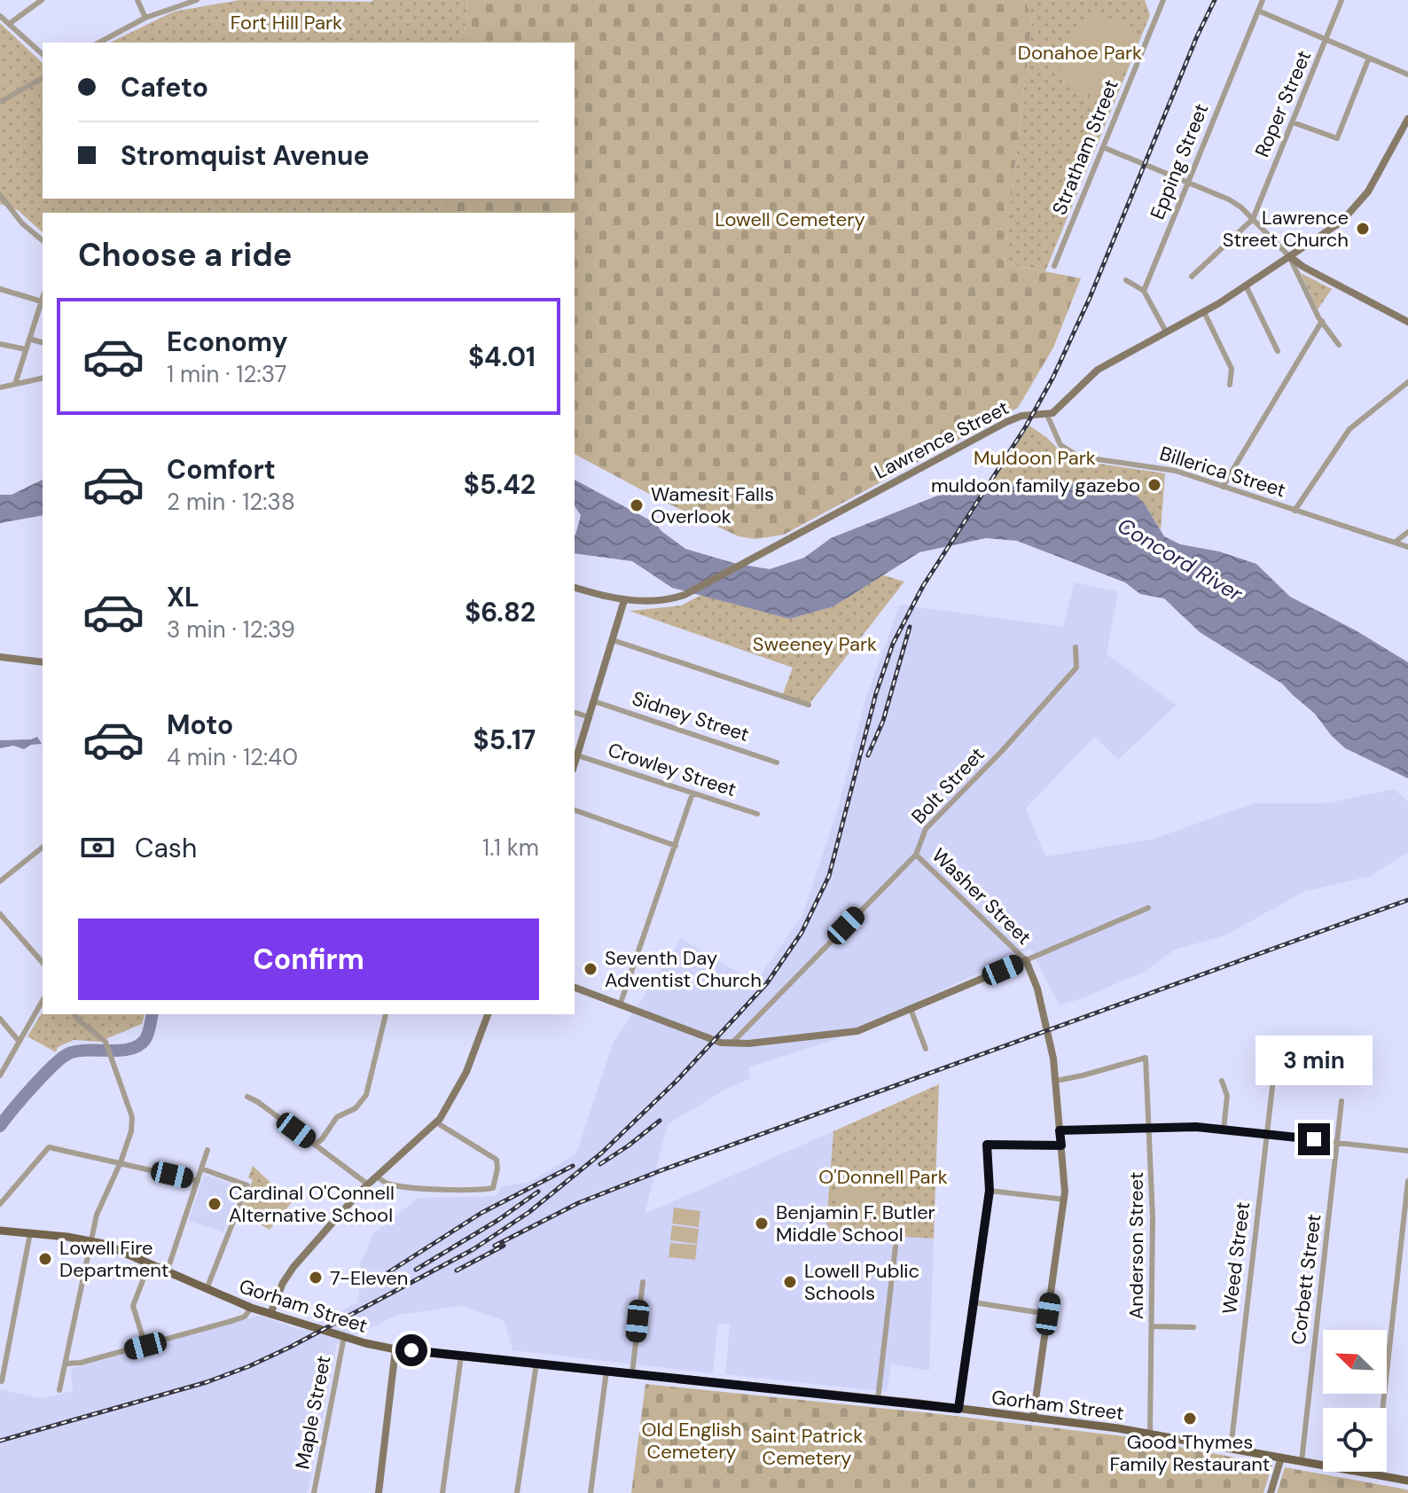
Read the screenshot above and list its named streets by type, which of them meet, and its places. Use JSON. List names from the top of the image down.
{
  "streets": {
    "main road": ["Gorham Street"],
    "street": [
      "Roper Street",
      "Stratham Street",
      "Epping Street",
      "Lawrence Street",
      "Billerica Street",
      "Sidney Street",
      "Crowley Street",
      "Bolt Street",
      "Washer Street",
      "Anderson Street",
      "Weed Street",
      "Corbett Street",
      "Maple Street"
    ]
  },
  "crossings": [
    ["Lawrence Street", "Billerica Street"],
    ["Bolt Street", "Washer Street"],
    ["Anderson Street", "Gorham Street"],
    ["Weed Street", "Gorham Street"],
    ["Corbett Street", "Gorham Street"],
    ["Gorham Street", "Maple Street"]
  ],
  "water": ["Concord River"],
  "parks": [
    "Fort Hill Park",
    "Donahoe Park",
    "Lowell Cemetery",
    "Muldoon Park",
    "Sweeney Park",
    "O'Donnell Park",
    "Old English Cemetery",
    "Saint Patrick Cemetery"
  ],
  "places": [
    "Lawrence Street Church",
    "muldoon family gazebo",
    "Wamesit Falls Overlook",
    "Seventh Day Adventist Church",
    "Cardinal O'Connell Alternative School",
    "Benjamin F. Butler Middle School",
    "Lowell Fire Department",
    "7-Eleven",
    "Lowell Public Schools",
    "Good Thymes Family Restaurant"
  ],
  "north": "top left",
  "page": {
    "banner": ["Cafeto", "Stromquist Avenue"],
    "heading": "Choose a ride",
    "list": [
      {
        "name": "Economy",
        "note": "1 min · 12:37",
        "value": "$4.01"
      },
      {
        "name": "Comfort",
        "note": "2 min · 12:38",
        "value": "$5.42"
      },
      {
        "name": "XL",
        "note": "3 min · 12:39",
        "value": "$6.82"
      },
      {
        "name": "Moto",
        "note": "4 min · 12:40",
        "value": "$5.17"
      }
    ],
    "pay": ["Cash", "1.1 km"],
    "buttons": "Confirm",
    "bubble": "3 min"
  }
}
